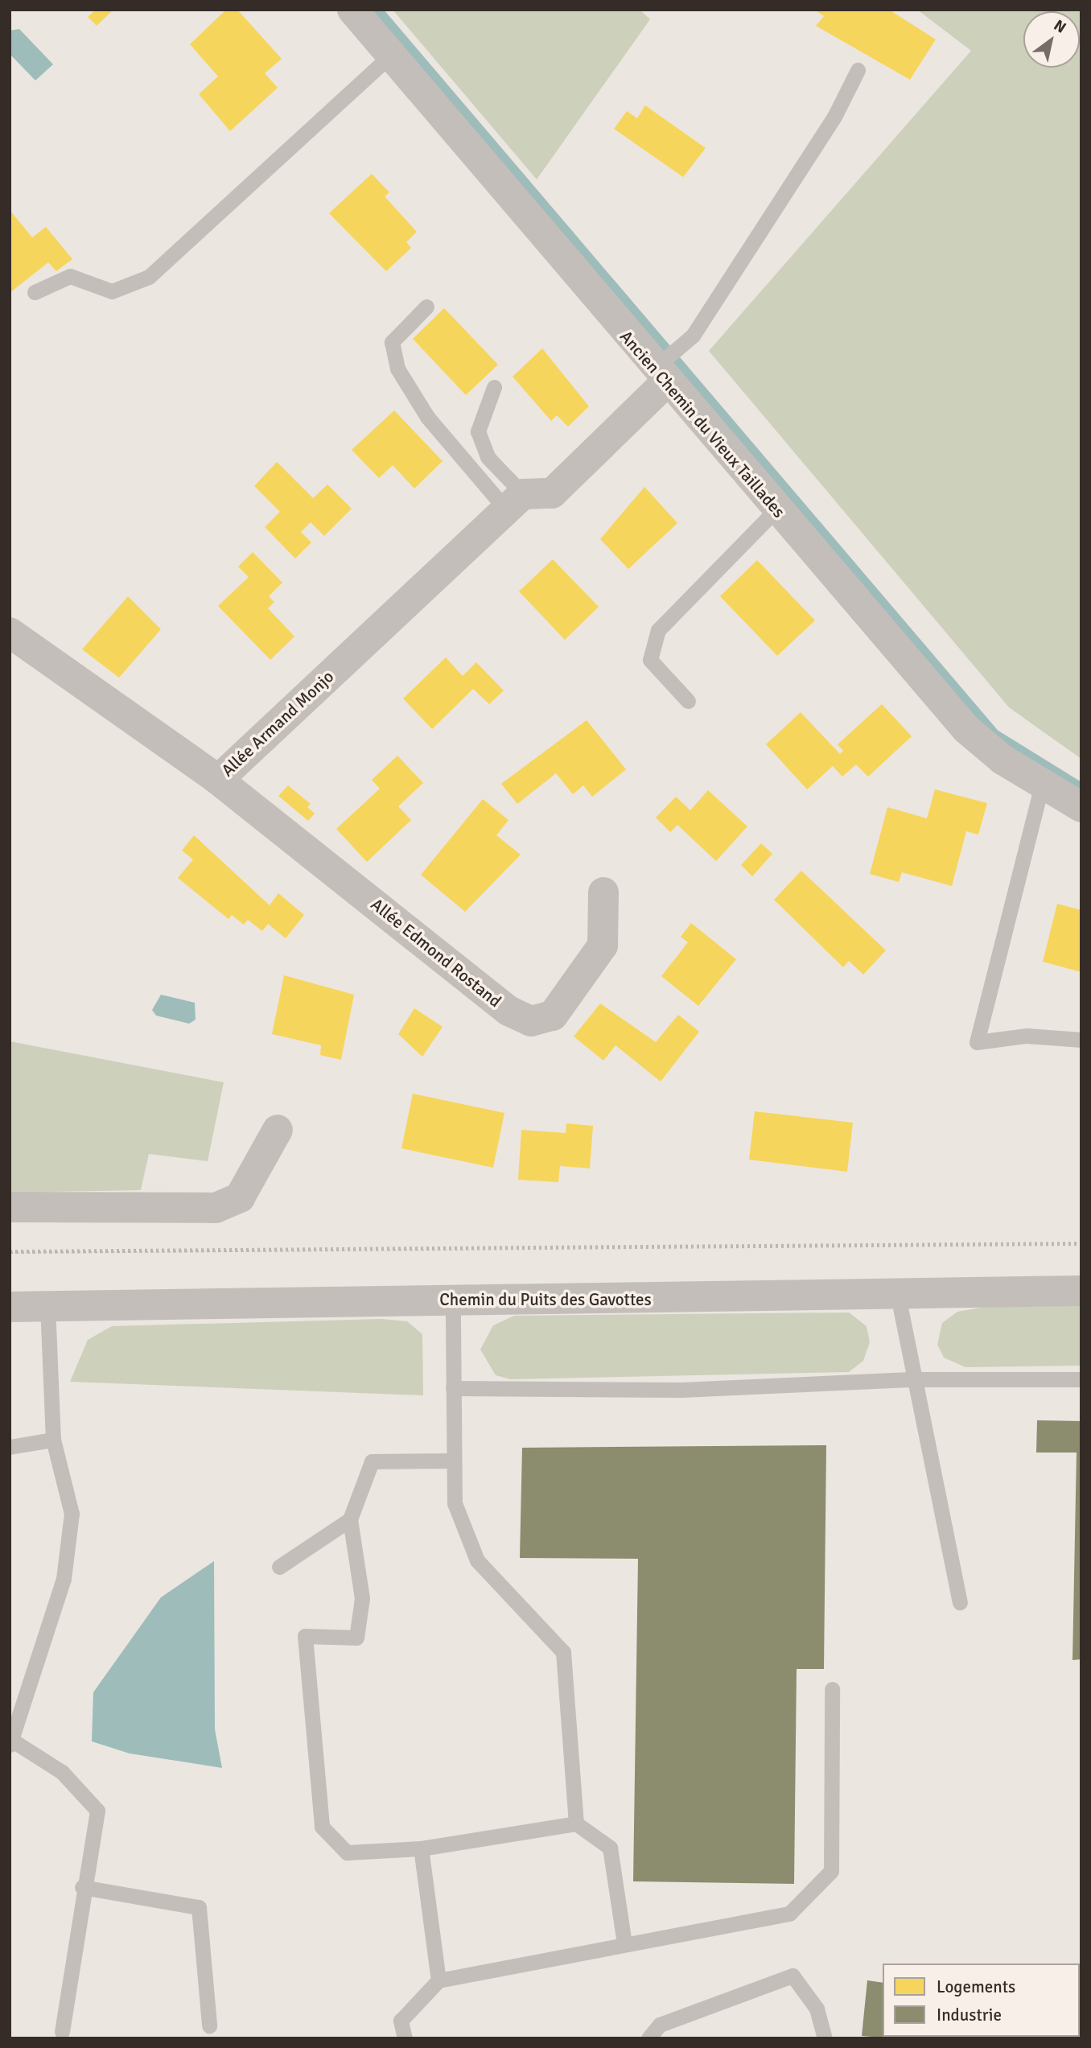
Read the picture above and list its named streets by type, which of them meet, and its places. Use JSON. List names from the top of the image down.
{
  "streets": {
    "street": [
      "Ancien Chemin du Vieux Taillades",
      "Allée Armand Monjo",
      "Allée Edmond Rostand",
      "Chemin du Puits des Gavottes"
    ]
  },
  "crossings": [
    ["Allée Armand Monjo", "Allée Edmond Rostand"]
  ],
  "legend": ["Logements", "Industrie"],
  "north": "top right"
}
